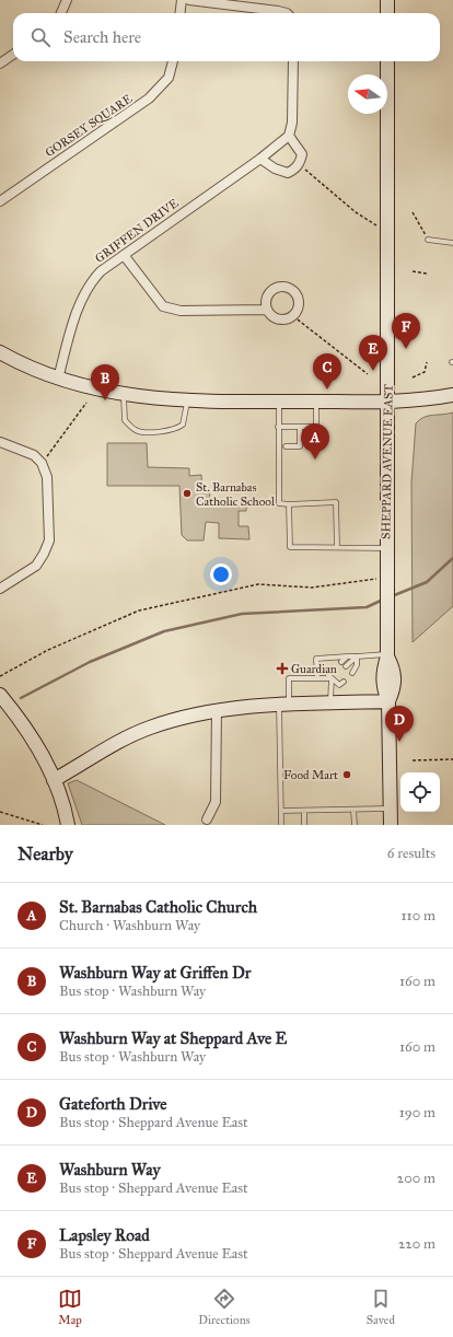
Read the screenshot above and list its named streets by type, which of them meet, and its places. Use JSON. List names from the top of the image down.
{
  "streets": {
    "street": ["GORSEY SQUARE", "GRIFFEN DRIVE", "SHEPPARD AVENUE EAST"]
  },
  "places": {
    "other": ["St. Barnabas Catholic School", "Food Mart"],
    "health": ["Guardian"]
  },
  "north": "left",
  "page": {
    "search": "Search here",
    "pins": [
      "F",
      "E",
      "C",
      "B",
      "A",
      "D"
    ],
    "heading": ["Nearby", "6 results"],
    "list": [
      {
        "mark": "A",
        "name": "St. Barnabas Catholic Church",
        "note": "Church · Washburn Way",
        "value": "110 m"
      },
      {
        "mark": "B",
        "name": "Washburn Way at Griffen Dr",
        "note": "Bus stop · Washburn Way",
        "value": "160 m"
      },
      {
        "mark": "C",
        "name": "Washburn Way at Sheppard Ave E",
        "note": "Bus stop · Washburn Way",
        "value": "160 m"
      },
      {
        "mark": "D",
        "name": "Gateforth Drive",
        "note": "Bus stop · Sheppard Avenue East",
        "value": "190 m"
      },
      {
        "mark": "E",
        "name": "Washburn Way",
        "note": "Bus stop · Sheppard Avenue East",
        "value": "200 m"
      },
      {
        "mark": "F",
        "name": "Lapsley Road",
        "note": "Bus stop · Sheppard Avenue East",
        "value": "220 m"
      }
    ],
    "nav": ["Map", "Directions", "Saved"]
  }
}
